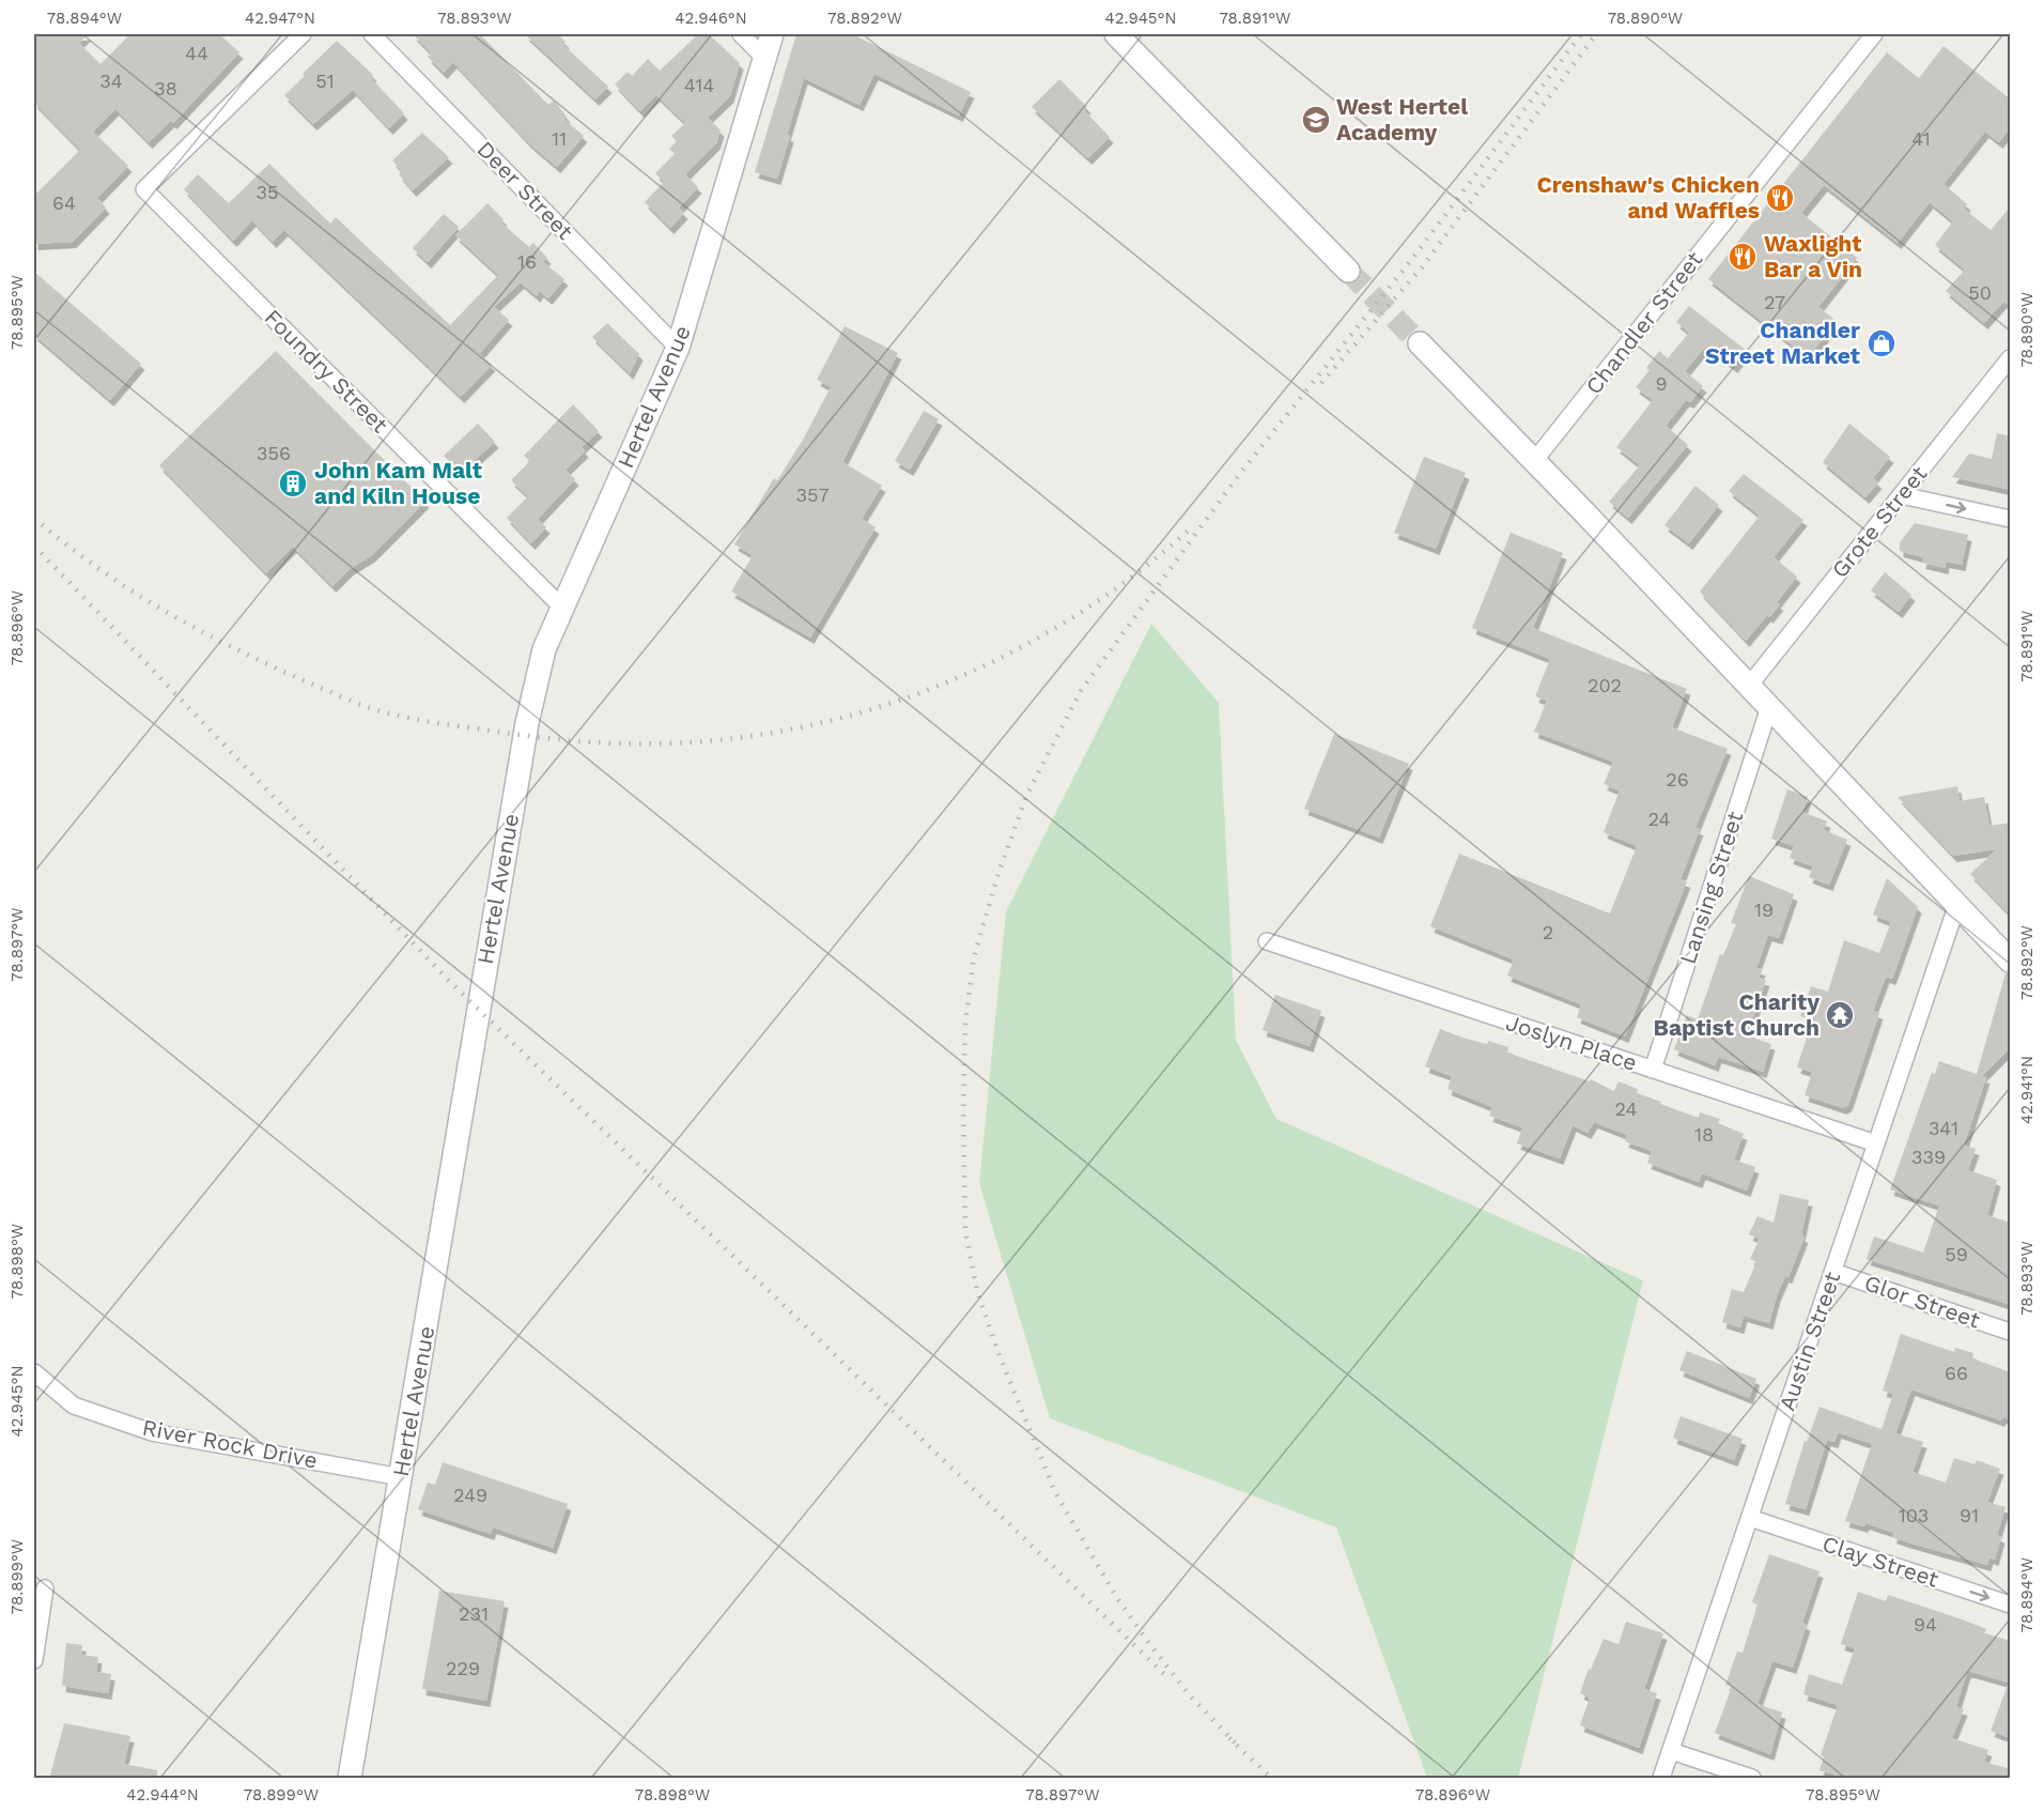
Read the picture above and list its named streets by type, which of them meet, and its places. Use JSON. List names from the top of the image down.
{
  "streets": {
    "street": [
      "Deer Street",
      "Chandler Street",
      "Foundry Street",
      "Hertel Avenue",
      "Grote Street",
      "Lansing Street",
      "Joslyn Place",
      "Glor Street",
      "Austin Street",
      "River Rock Drive",
      "Clay Street"
    ]
  },
  "crossings": [
    ["Deer Street", "Hertel Avenue"],
    ["Foundry Street", "Hertel Avenue"],
    ["Hertel Avenue", "River Rock Drive"],
    ["Lansing Street", "Joslyn Place"],
    ["Joslyn Place", "Austin Street"],
    ["Glor Street", "Austin Street"],
    ["Austin Street", "Clay Street"]
  ],
  "one_way": ["Clay Street"],
  "places": {
    "school or university": ["West Hertel Academy"],
    "restaurant": ["Crenshaw's Chicken and Waffles", "Waxlight Bar a Vin"],
    "shop": ["Chandler Street Market"],
    "building": ["John Kam Malt and Kiln House"],
    "temple": ["Charity Baptist Church"]
  },
  "house_numbers": [
    "44",
    "34",
    "51",
    "414",
    "38",
    "11",
    "41",
    "35",
    "64",
    "16",
    "50",
    "27",
    "9",
    "356",
    "357",
    "202",
    "26",
    "24",
    "19",
    "2",
    "24",
    "341",
    "18",
    "339",
    "59",
    "66",
    "249",
    "103",
    "91",
    "231",
    "94",
    "229"
  ],
  "coordinates": [
    "78.894°W",
    "42.947°N",
    "78.893°W",
    "42.946°N",
    "78.892°W",
    "42.945°N",
    "78.891°W",
    "78.890°W",
    "78.895°W",
    "78.896°W",
    "78.897°W",
    "42.941°N",
    "78.898°W",
    "78.899°W",
    "42.944°N"
  ]
}
